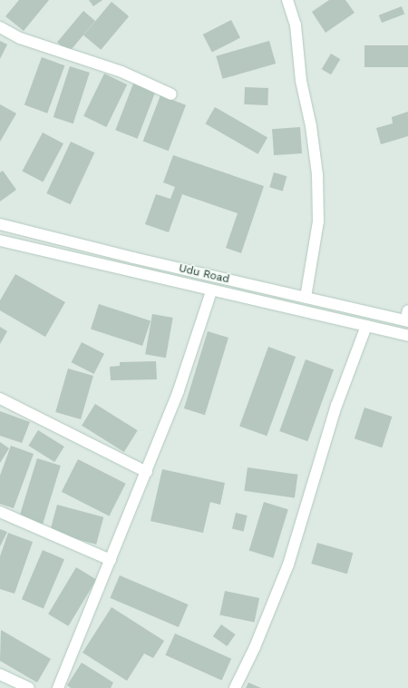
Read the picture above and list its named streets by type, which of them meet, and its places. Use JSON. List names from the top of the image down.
{
  "streets": {
    "street": ["Udu Road"]
  }
}
